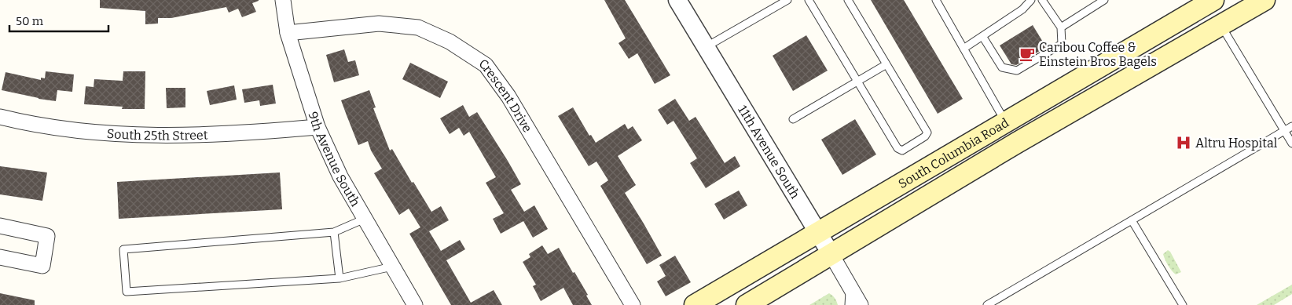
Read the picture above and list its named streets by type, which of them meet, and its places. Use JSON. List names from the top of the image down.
{
  "streets": {
    "main road": ["South Columbia Road"],
    "street": [
      "Crescent Drive",
      "South 25th Street",
      "11th Avenue South",
      "9th Avenue South"
    ]
  },
  "crossings": [
    ["Crescent Drive", "9th Avenue South"],
    ["South 25th Street", "9th Avenue South"],
    ["11th Avenue South", "South Columbia Road"]
  ],
  "places": {
    "cafe": ["Caribou Coffee & Einstein Bros Bagels"],
    "hospital": ["Altru Hospital"]
  },
  "scale_bar": "50 m"
}
